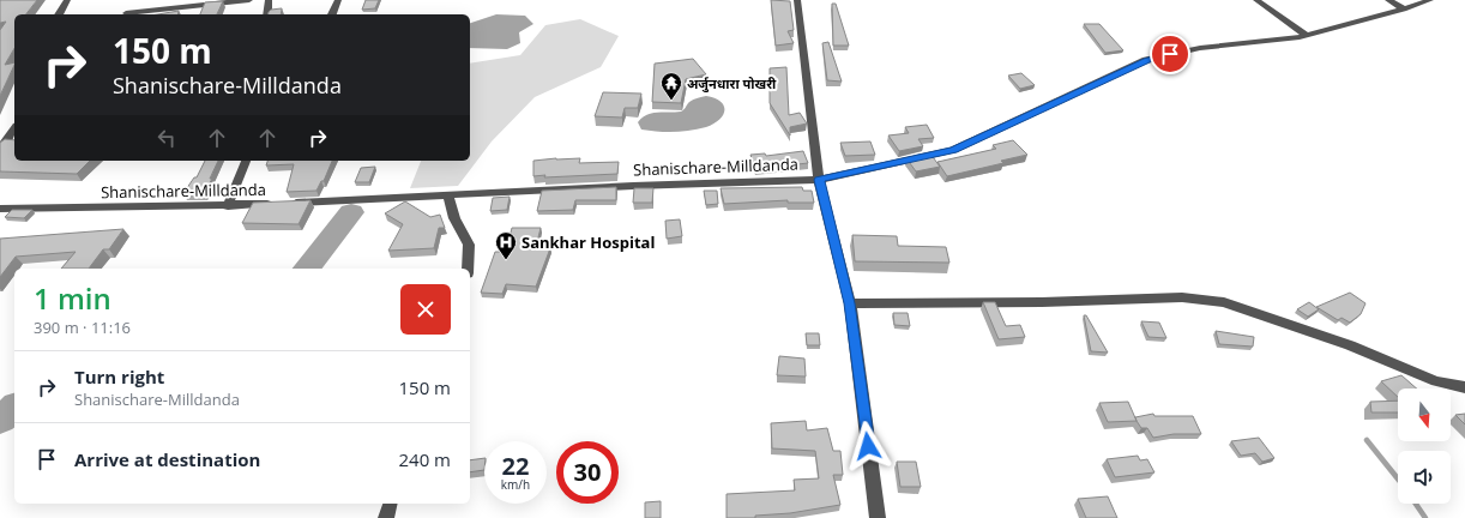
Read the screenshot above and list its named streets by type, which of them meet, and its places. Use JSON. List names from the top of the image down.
{
  "streets": {
    "street": ["Shanischare-Milldanda"]
  },
  "places": {
    "temple": ["अर्जुनधारा पोखरी"],
    "hospital": ["Sankhar Hospital"]
  },
  "north": "bottom",
  "page": {
    "turn": ["150 m", "Shanischare-Milldanda"],
    "heading": ["1 min", "390 m · 11:16"],
    "list": [
      {
        "name": "Turn right",
        "note": "Shanischare-Milldanda",
        "value": "150 m"
      },
      {
        "name": "Arrive at destination",
        "value": "240 m"
      }
    ],
    "speed": "22 km/h",
    "limit": "30"
  }
}
